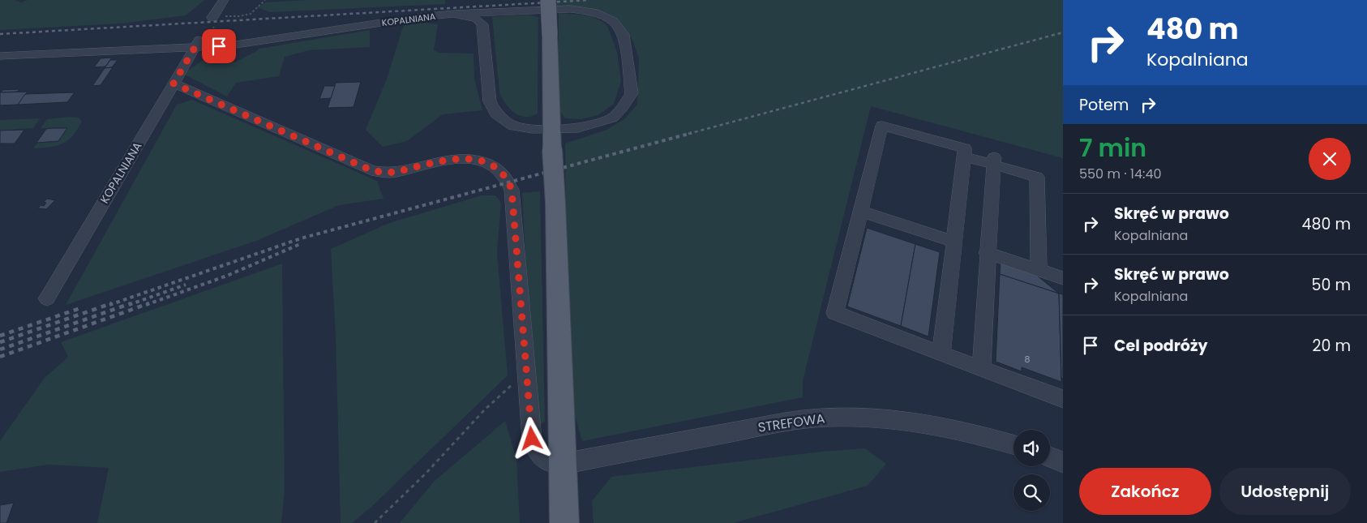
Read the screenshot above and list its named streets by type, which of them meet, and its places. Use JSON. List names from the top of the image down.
{
  "streets": {
    "street": ["KOPALNIANA", "STREFOWA"]
  },
  "house_numbers": ["8"],
  "page": {
    "turn": ["480 m", "Kopalniana"],
    "then": "Potem",
    "heading": ["7 min", "550 m · 14:40"],
    "list": [
      {
        "name": "Skręć w prawo",
        "note": "Kopalniana",
        "value": "480 m"
      },
      {
        "name": "Skręć w prawo",
        "note": "Kopalniana",
        "value": "50 m"
      },
      {
        "name": "Cel podróży",
        "value": "20 m"
      }
    ],
    "buttons": ["Zakończ", "Udostępnij"]
  }
}
